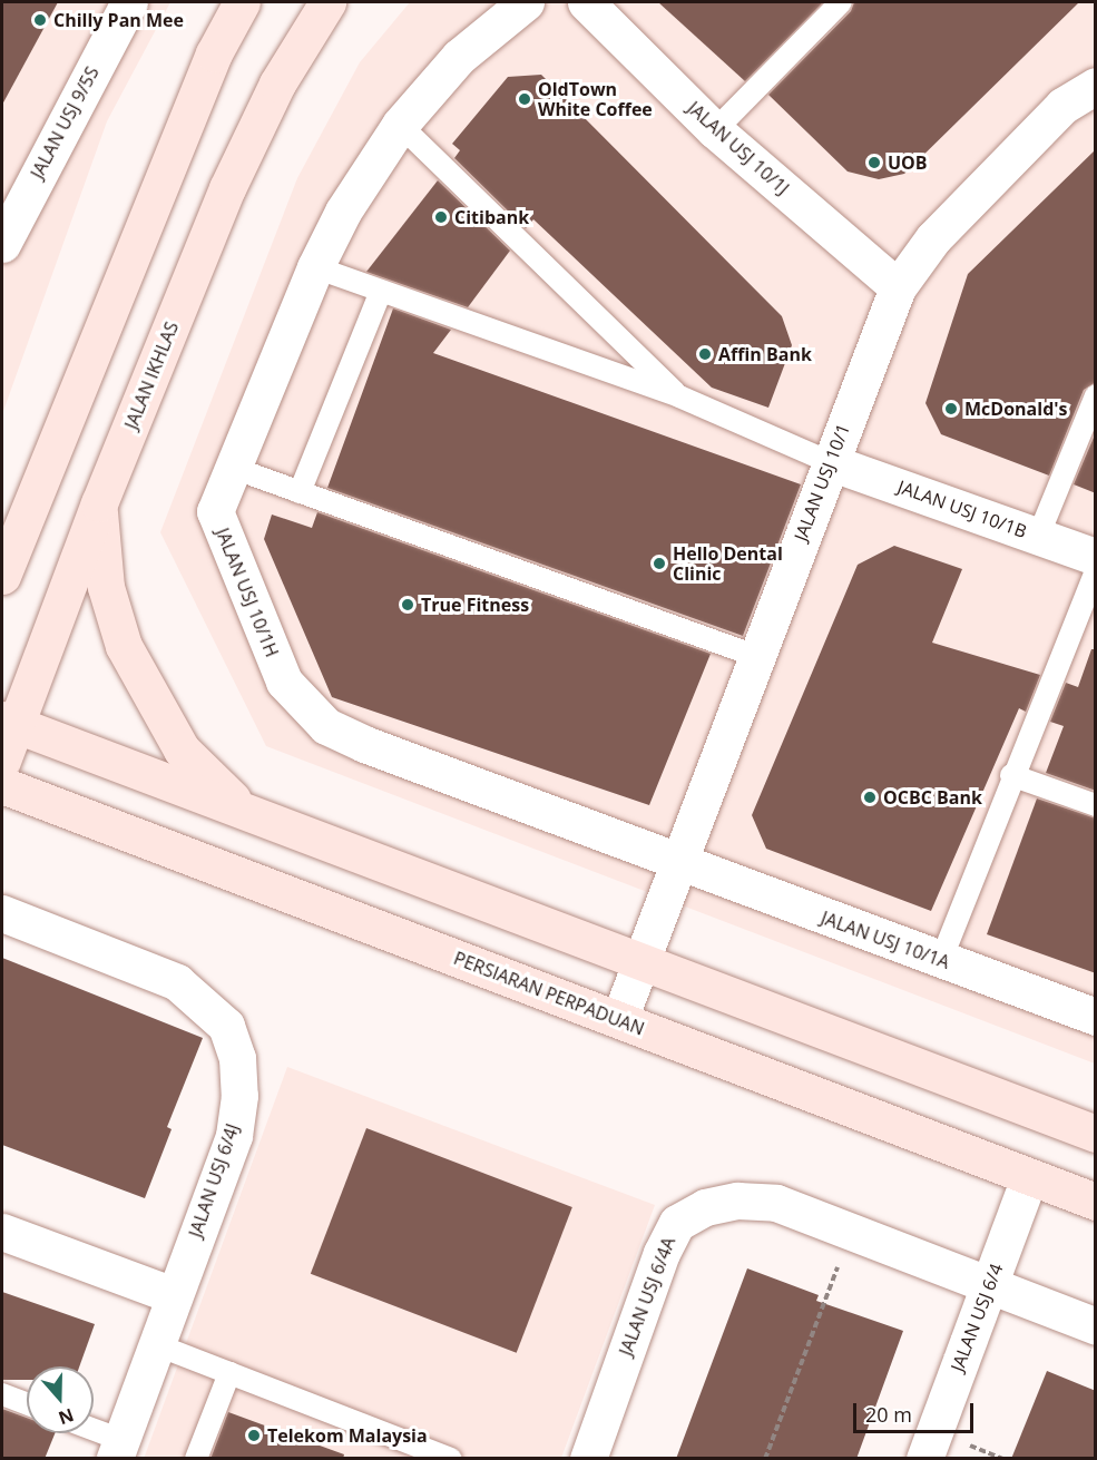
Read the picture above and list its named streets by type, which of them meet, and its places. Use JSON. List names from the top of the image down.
{
  "streets": {
    "main road": ["JALAN IKHLAS", "PERSIARAN PERPADUAN"],
    "street": [
      "JALAN USJ 9/5S",
      "JALAN USJ 10/1J",
      "JALAN USJ 10/1",
      "JALAN USJ 10/1B",
      "JALAN USJ 10/1H",
      "JALAN USJ 10/1A",
      "JALAN USJ 6/4J",
      "JALAN USJ 6/4A",
      "JALAN USJ 6/4"
    ]
  },
  "crossings": [
    ["JALAN USJ 10/1J", "JALAN USJ 10/1"],
    ["JALAN USJ 10/1", "JALAN USJ 10/1B"],
    ["JALAN USJ 10/1", "JALAN USJ 10/1H"],
    ["JALAN USJ 10/1", "JALAN USJ 10/1A"],
    ["JALAN USJ 10/1", "PERSIARAN PERPADUAN"],
    ["JALAN USJ 10/1H", "JALAN USJ 10/1A"],
    ["PERSIARAN PERPADUAN", "JALAN USJ 6/4"],
    ["JALAN USJ 6/4A", "JALAN USJ 6/4"]
  ],
  "places": [
    "Chilly Pan Mee",
    "OldTown White Coffee",
    "UOB",
    "Citibank",
    "Affin Bank",
    "McDonald's",
    "Hello Dental Clinic",
    "True Fitness",
    "OCBC Bank",
    "Telekom Malaysia"
  ],
  "scale_bar": "20 m",
  "north": "bottom"
}
